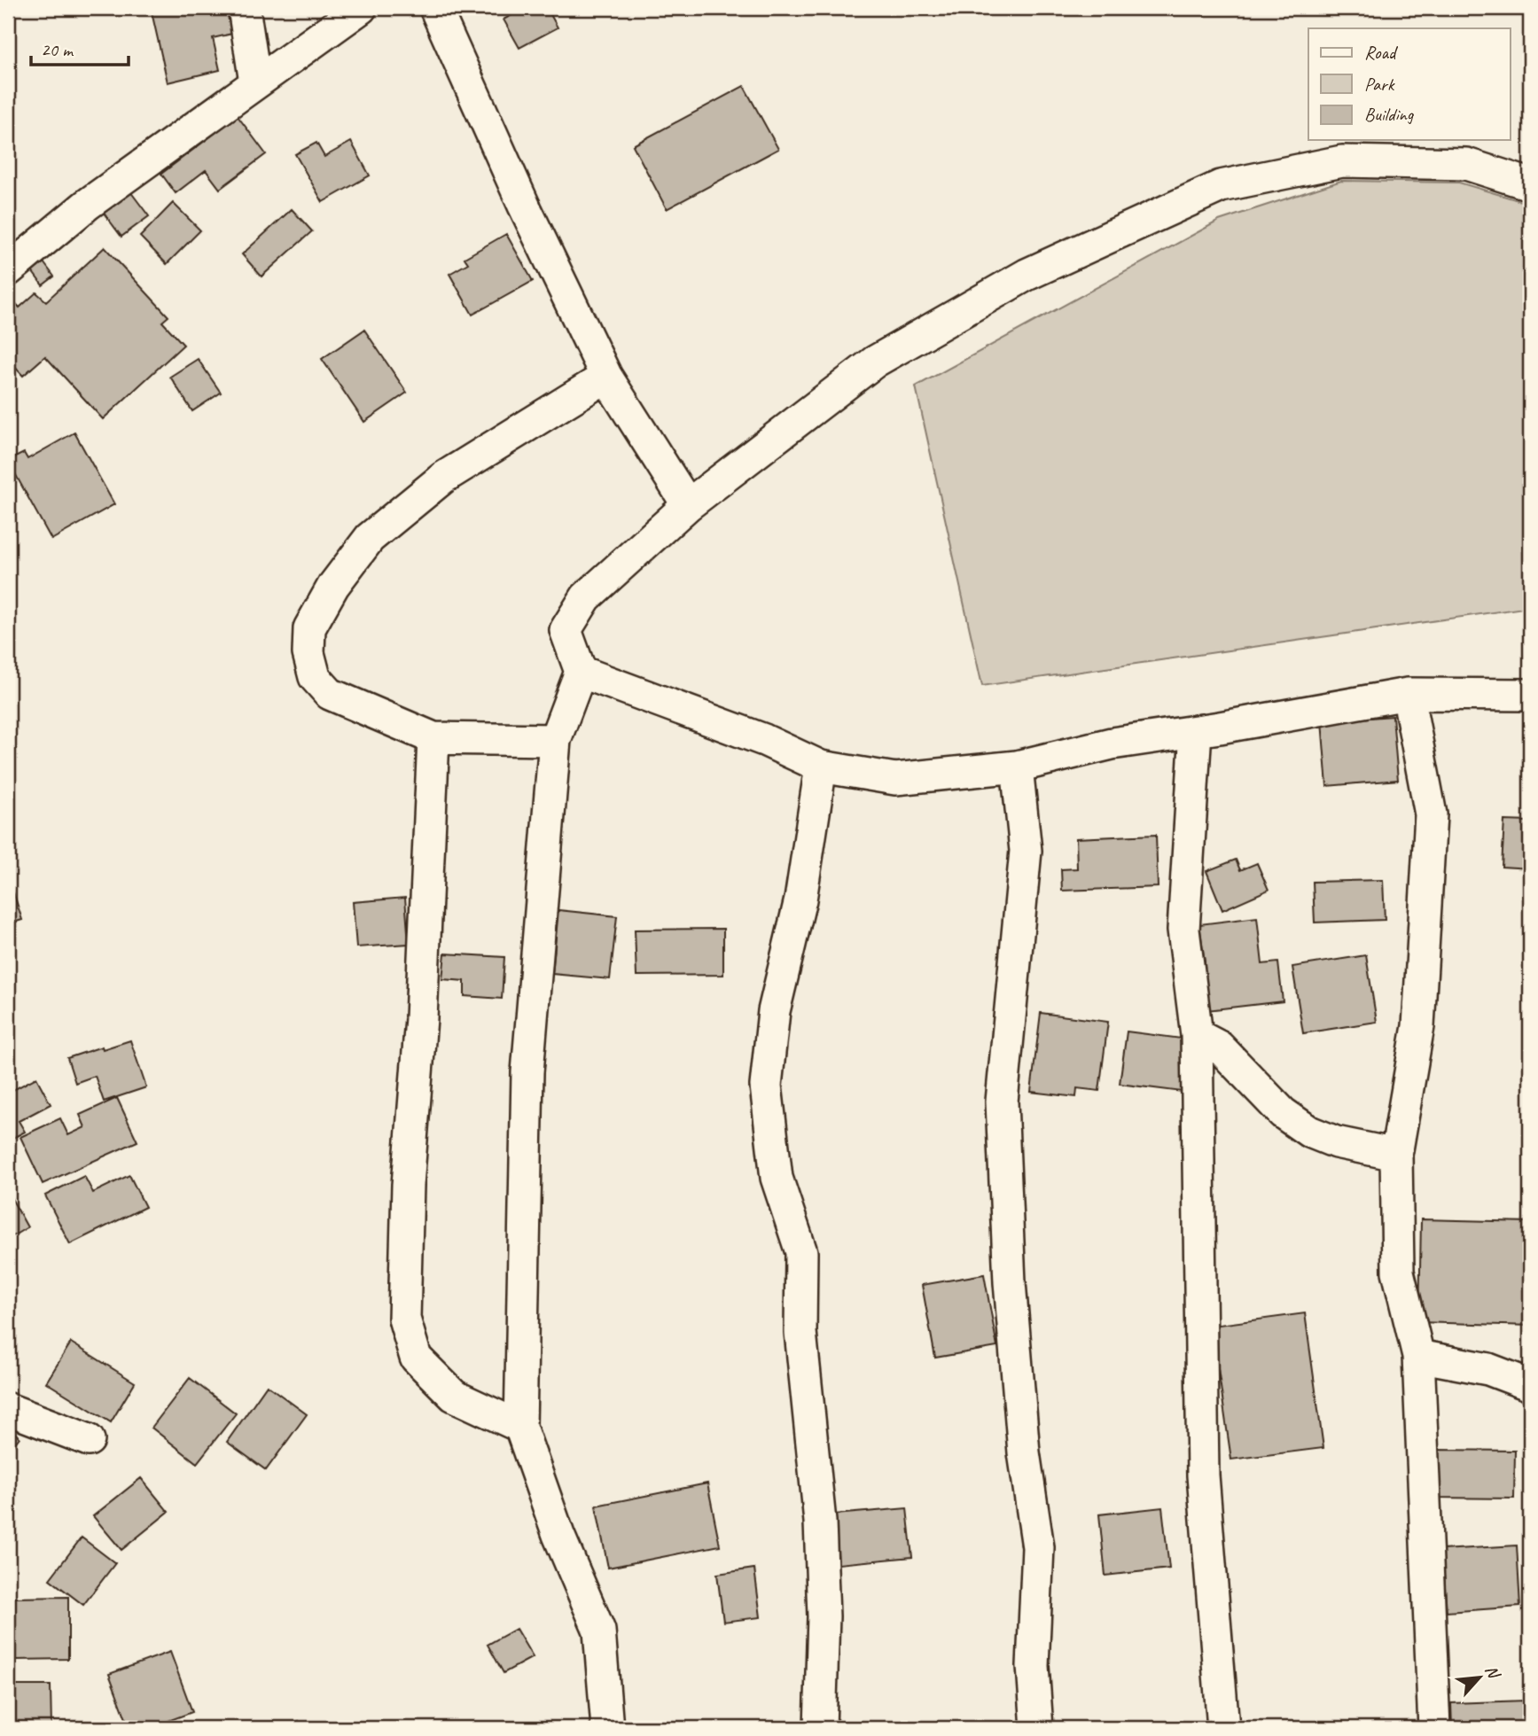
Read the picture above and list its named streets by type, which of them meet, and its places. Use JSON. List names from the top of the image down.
{
  "legend": ["Road", "Park", "Building"],
  "scale_bar": "20 m",
  "north": "top right"
}
